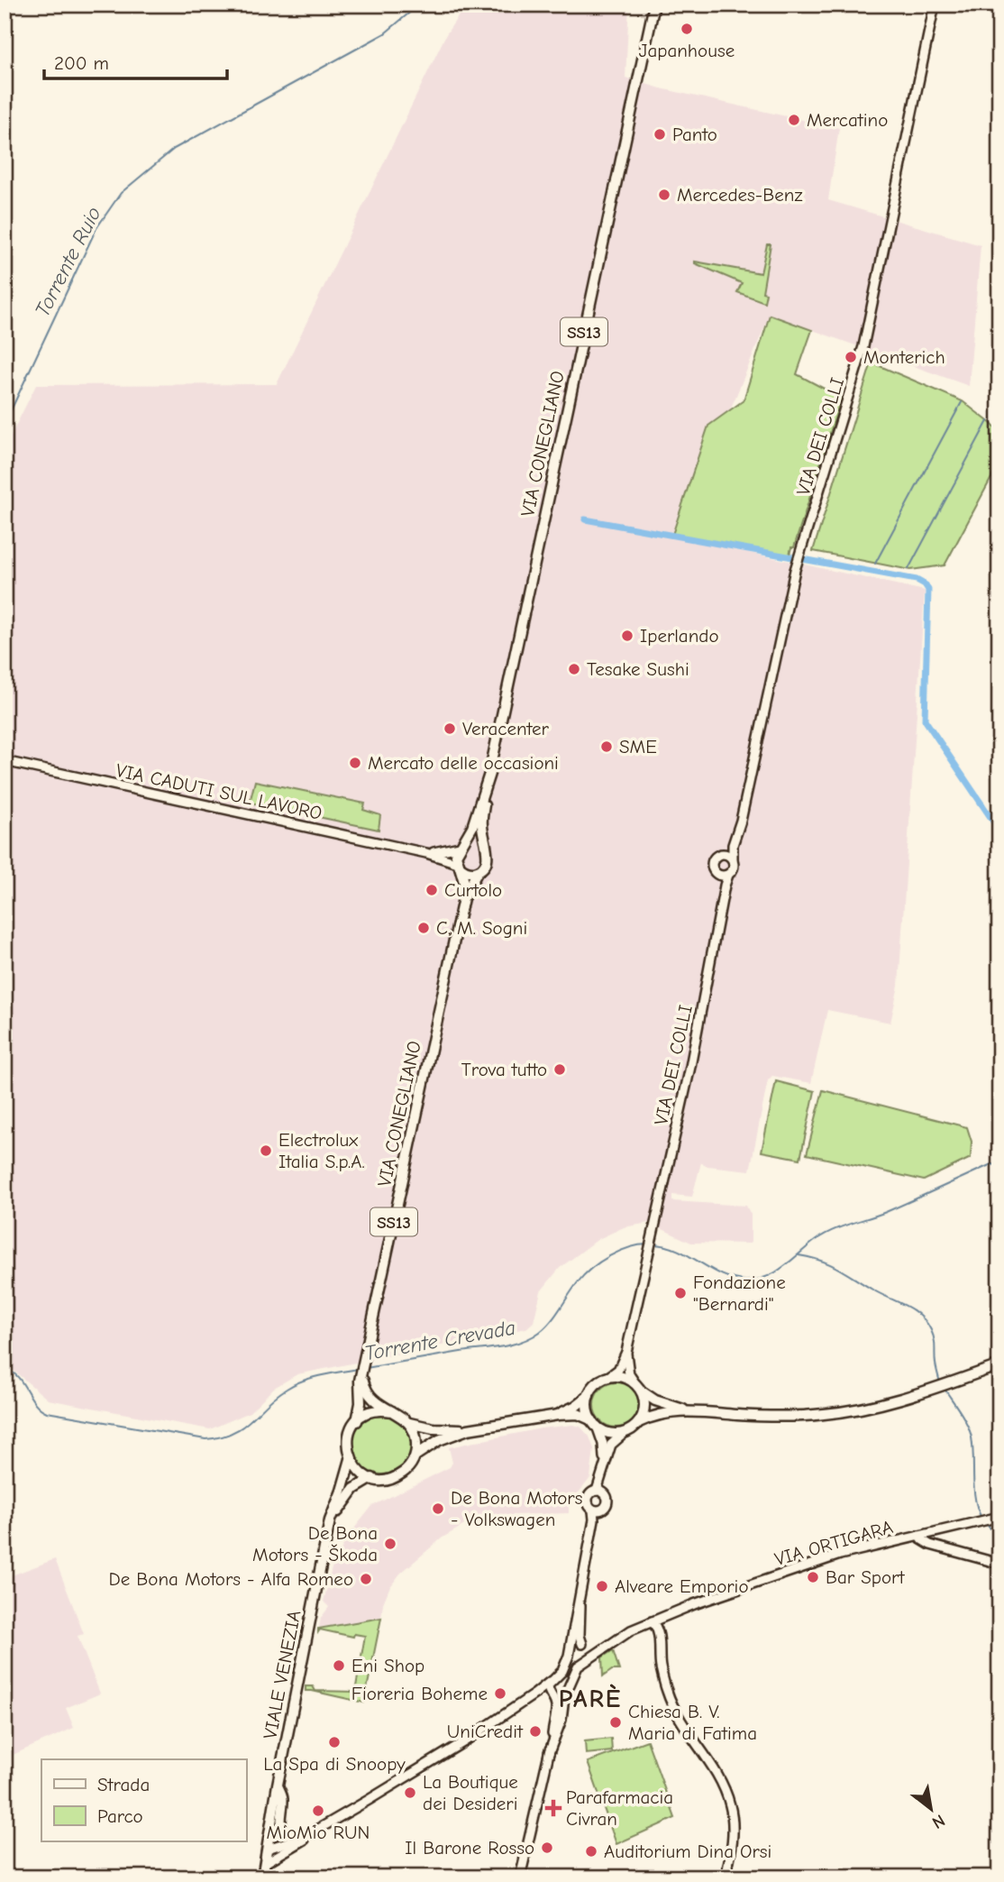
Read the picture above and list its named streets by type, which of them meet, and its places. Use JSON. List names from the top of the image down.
{
  "streets": {
    "main road": ["SS13", "VIA CONEGLIANO", "VIALE VENEZIA"],
    "street": ["VIA DEI COLLI", "VIA CADUTI SUL LAVORO", "VIA ORTIGARA"]
  },
  "crossings": [
    ["VIA CONEGLIANO", "VIA CADUTI SUL LAVORO"],
    ["VIA CONEGLIANO", "VIALE VENEZIA"]
  ],
  "districts": ["PARÈ"],
  "water": ["Torrente Ruio", "Torrente Crevada"],
  "places": {
    "other": [
      "Japanhouse",
      "Mercatino",
      "Panto",
      "Mercedes-Benz",
      "Monterich",
      "Iperlando",
      "Tesake Sushi",
      "Veracenter",
      "SME",
      "Mercato delle occasioni",
      "Curtolo",
      "C. M. Sogni",
      "Trova tutto",
      "Electrolux Italia S.p.A.",
      "Fondazione \"Bernardi\"",
      "De Bona Motors - Volkswagen",
      "De Bona Motors - Škoda",
      "Bar Sport",
      "De Bona Motors - Alfa Romeo",
      "Alveare Emporio",
      "Eni Shop",
      "Fioreria Boheme",
      "Chiesa B. V. Maria di Fatima",
      "UniCredit",
      "La Spa di Snoopy",
      "La Boutique dei Desideri",
      "MioMio RUN",
      "Il Barone Rosso",
      "Auditorium Dina Orsi"
    ],
    "health": ["Parafarmacia Civran"]
  },
  "legend": ["Strada", "Parco"],
  "scale_bar": "200 m",
  "north": "bottom right"
}
